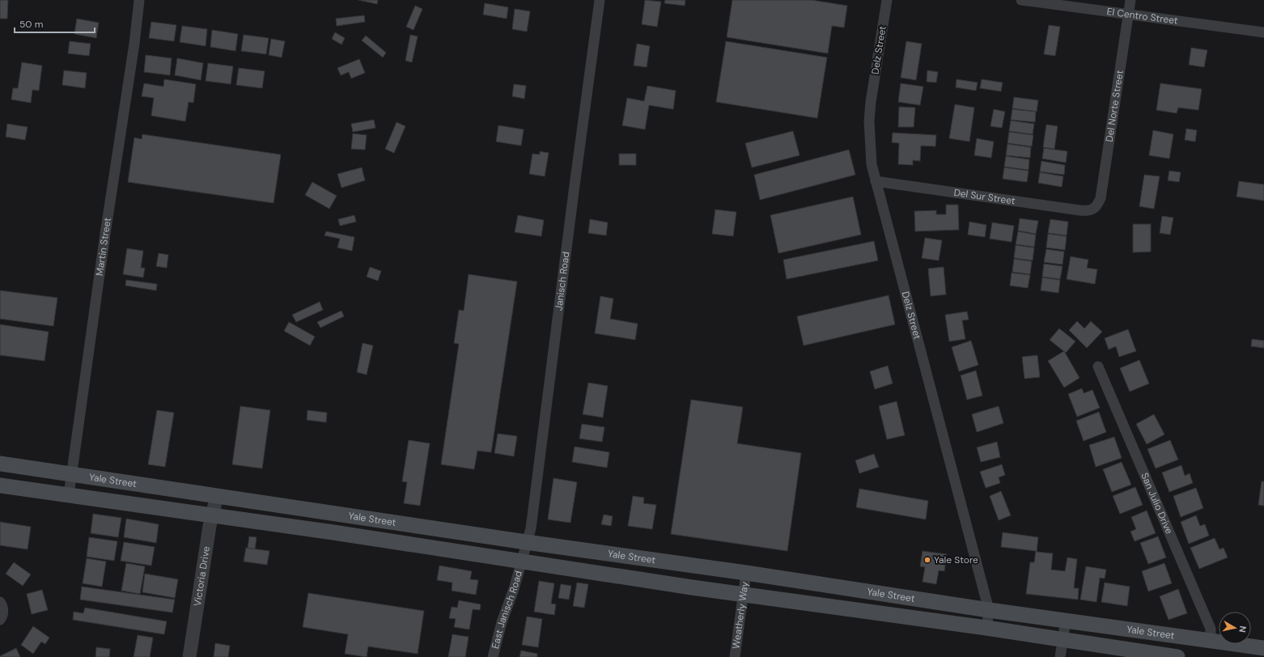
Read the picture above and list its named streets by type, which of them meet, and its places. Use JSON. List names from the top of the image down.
{
  "streets": {
    "main road": ["Yale Street"],
    "street": [
      "El Centro Street",
      "Delz Street",
      "Del Norte Street",
      "Del Sur Street",
      "Martin Street",
      "Janisch Road",
      "San Julio Drive",
      "Victoria Drive",
      "East Janisch Road",
      "Weatherly Way"
    ]
  },
  "crossings": [
    ["El Centro Street", "Del Norte Street"],
    ["Delz Street", "Del Sur Street"],
    ["Delz Street", "Yale Street"],
    ["Del Norte Street", "Del Sur Street"],
    ["Martin Street", "Yale Street"],
    ["Janisch Road", "Yale Street"],
    ["Janisch Road", "East Janisch Road"],
    ["Yale Street", "San Julio Drive"],
    ["Yale Street", "Victoria Drive"],
    ["Yale Street", "East Janisch Road"],
    ["Yale Street", "Weatherly Way"]
  ],
  "places": ["Yale Store"],
  "scale_bar": "50 m",
  "north": "right"
}
